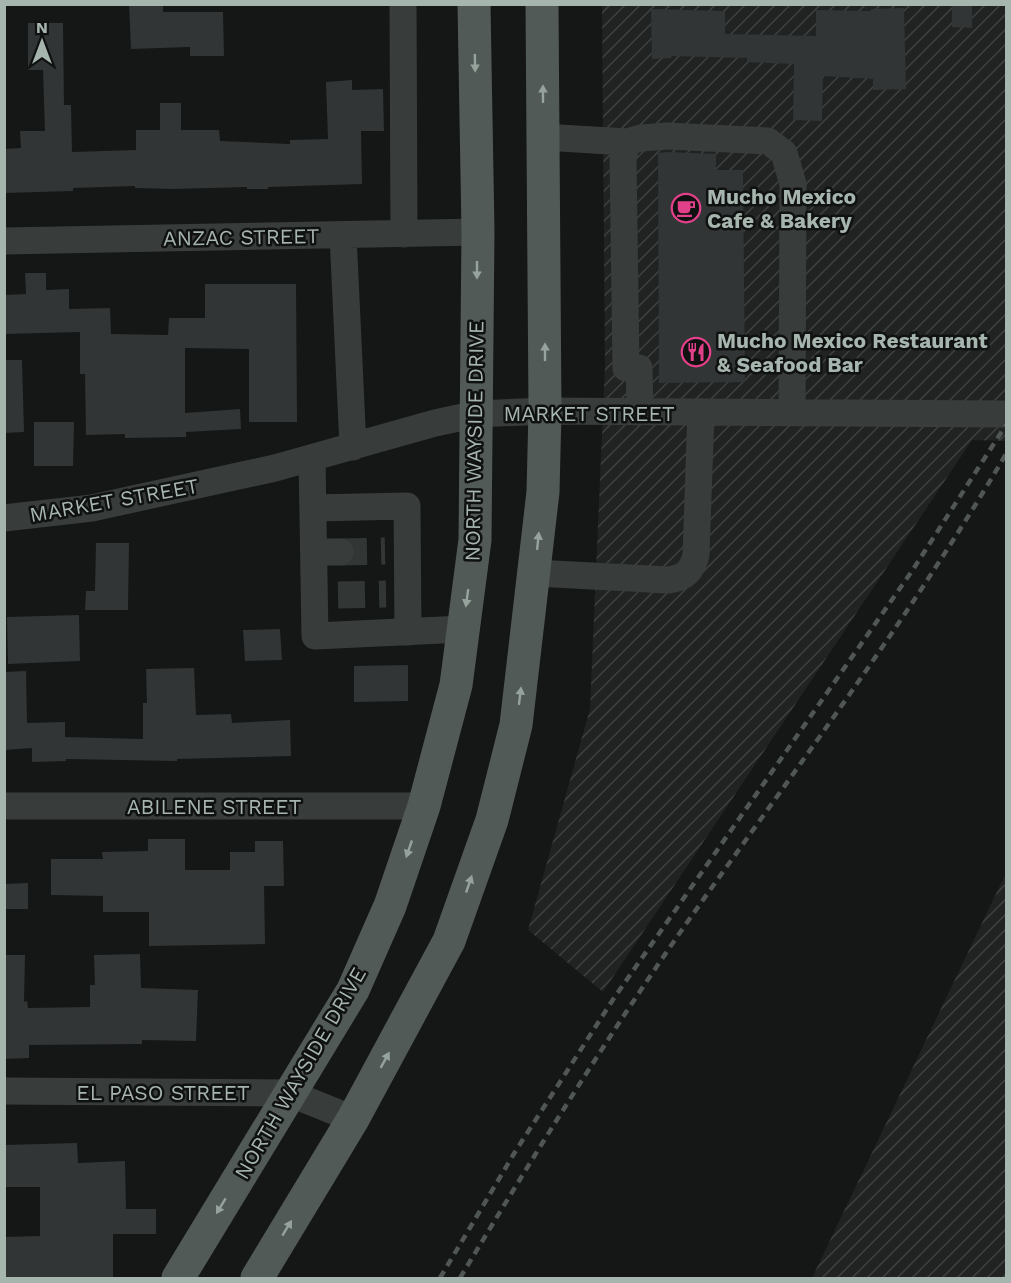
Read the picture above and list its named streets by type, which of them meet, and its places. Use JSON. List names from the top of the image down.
{
  "streets": {
    "main road": ["NORTH WAYSIDE DRIVE"],
    "street": [
      "ANZAC STREET",
      "MARKET STREET",
      "ABILENE STREET",
      "EL PASO STREET"
    ]
  },
  "crossings": [
    ["ANZAC STREET", "NORTH WAYSIDE DRIVE"],
    ["MARKET STREET", "NORTH WAYSIDE DRIVE"],
    ["NORTH WAYSIDE DRIVE", "ABILENE STREET"],
    ["NORTH WAYSIDE DRIVE", "EL PASO STREET"]
  ],
  "places": {
    "cafe": ["Mucho Mexico Cafe & Bakery"],
    "restaurant": ["Mucho Mexico Restaurant & Seafood Bar"]
  },
  "north": "top"
}
